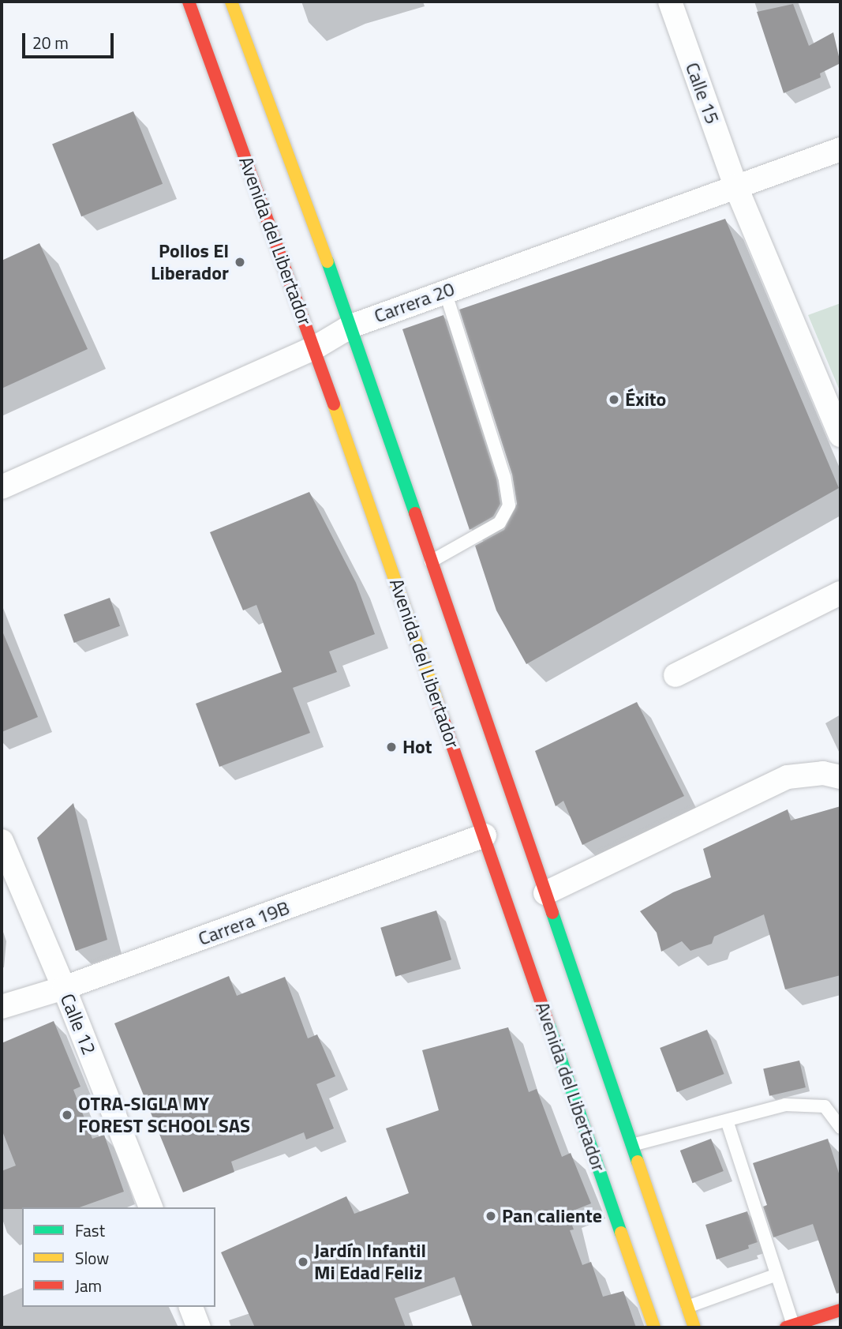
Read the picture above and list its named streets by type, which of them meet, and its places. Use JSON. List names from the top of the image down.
{
  "streets": {
    "main road": ["Avenida del Libertador"],
    "street": [
      "Calle 15",
      "Carrera 20",
      "Carrera 19B",
      "Calle 12"
    ]
  },
  "crossings": [
    ["Calle 15", "Carrera 20"],
    ["Avenida del Libertador", "Carrera 20"],
    ["Avenida del Libertador", "Carrera 19B"],
    ["Carrera 19B", "Calle 12"]
  ],
  "places": [
    "Pollos El Liberador",
    "Éxito",
    "Hot",
    "OTRA-SIGLA MY FOREST SCHOOL SAS",
    "Pan caliente",
    "Jardín Infantil Mi Edad Feliz"
  ],
  "legend": ["Fast", "Slow", "Jam"],
  "scale_bar": "20 m"
}
